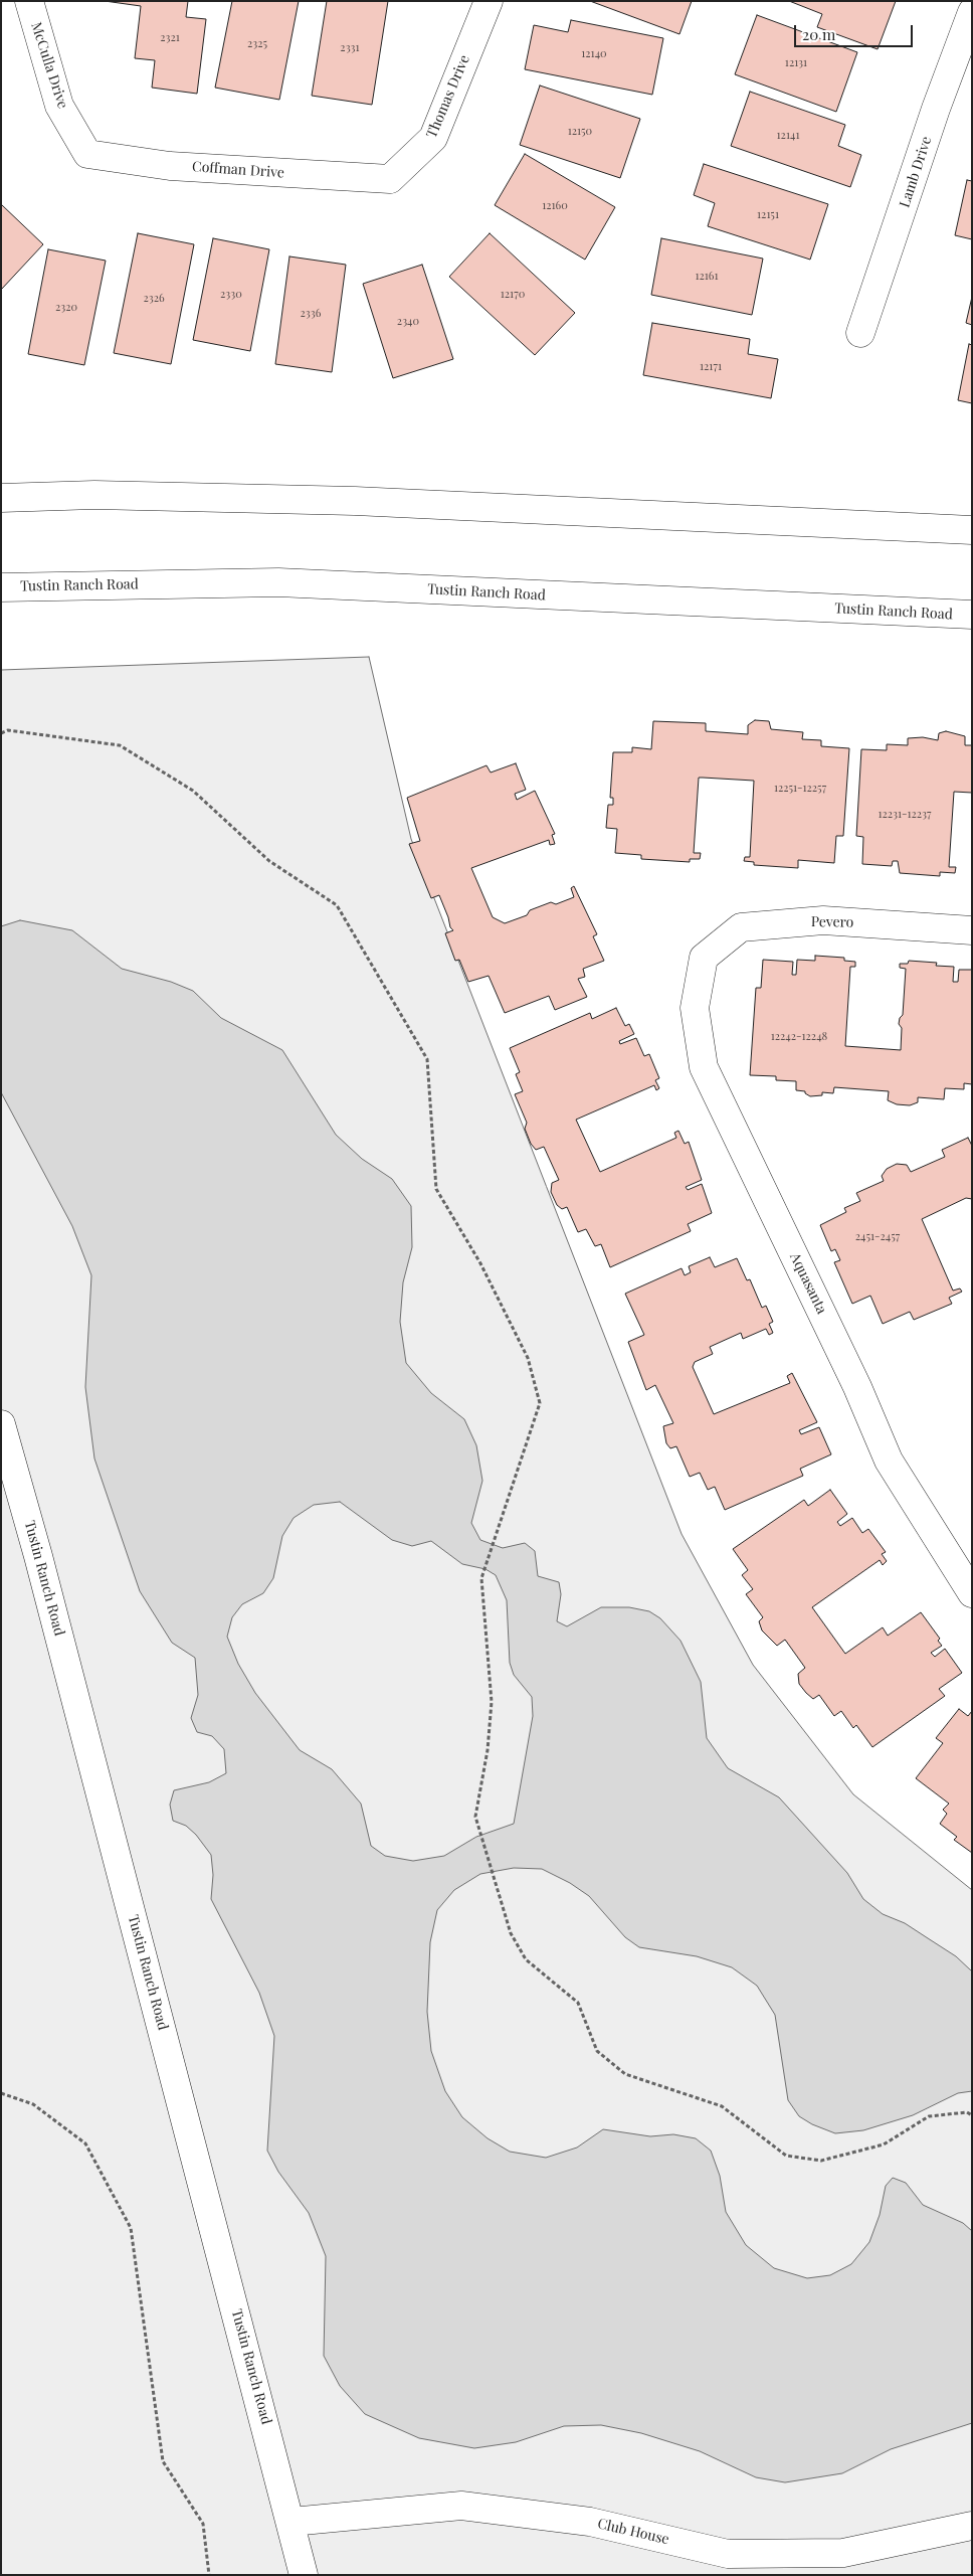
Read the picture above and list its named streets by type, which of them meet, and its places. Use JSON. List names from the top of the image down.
{
  "streets": {
    "street": [
      "McCulla Drive",
      "Thomas Drive",
      "Coffman Drive",
      "Lamb Drive",
      "Tustin Ranch Road",
      "Pevero",
      "Aquasanta",
      "Club House"
    ]
  },
  "crossings": [
    ["McCulla Drive", "Coffman Drive"],
    ["Thomas Drive", "Coffman Drive"],
    ["Tustin Ranch Road", "Club House"],
    ["Pevero", "Aquasanta"]
  ],
  "house_numbers": [
    "2321",
    "2325",
    "2331",
    "12140",
    "12131",
    "12150",
    "12141",
    "12160",
    "12151",
    "12161",
    "2330",
    "12170",
    "2326",
    "2320",
    "2336",
    "2340",
    "12171",
    "12251-12257",
    "12231-12237",
    "12242-12248",
    "2451-2457"
  ],
  "scale_bar": "20 m"
}
